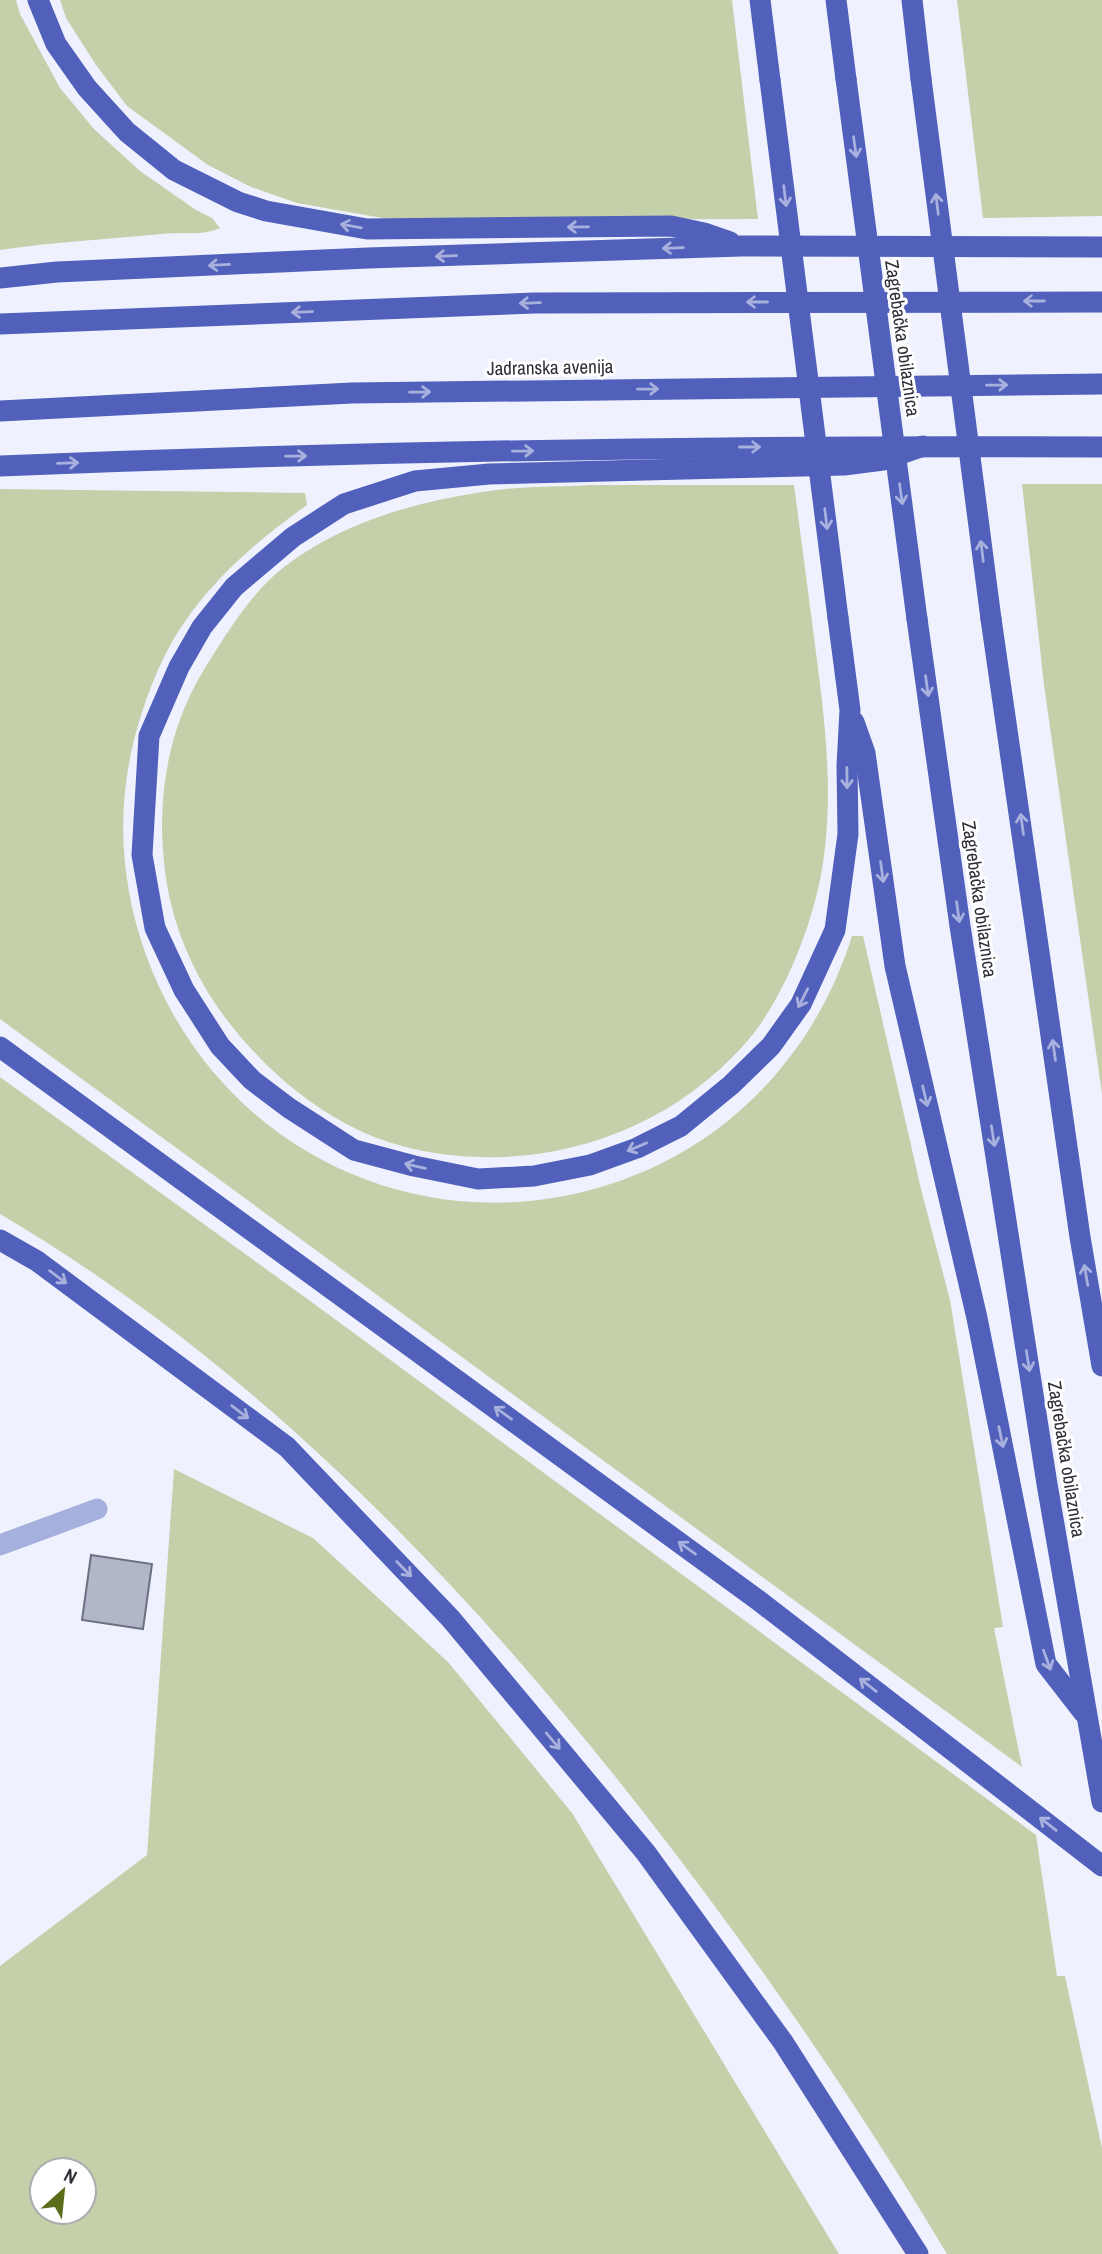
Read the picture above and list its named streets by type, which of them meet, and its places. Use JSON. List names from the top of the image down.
{
  "streets": {
    "highway": ["Zagrebačka obilaznica", "Jadranska avenija"]
  },
  "north": "top right"
}
